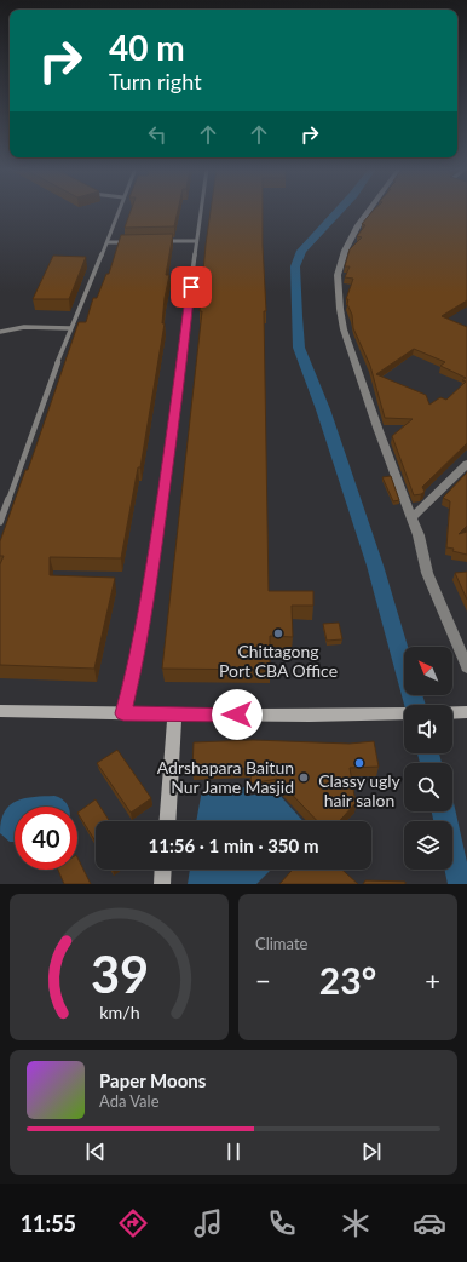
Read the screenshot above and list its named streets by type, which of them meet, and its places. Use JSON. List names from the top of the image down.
{
  "places": ["Chittagong Port CBA Office", "Classy ugly hair salon", "Adrshapara Baitun Nur Jame Masjid"],
  "north": "top left",
  "page": {
    "turn": ["40 m", "Turn right"],
    "limit": "40",
    "trip": "11:56 · 1 min · 350 m",
    "tile": "Climate",
    "heat": ["−", "23°", "+"],
    "song": ["Paper Moons", "Ada Vale"],
    "tabs": "11:55",
    "gauge": ["39", "km/h"]
  }
}
